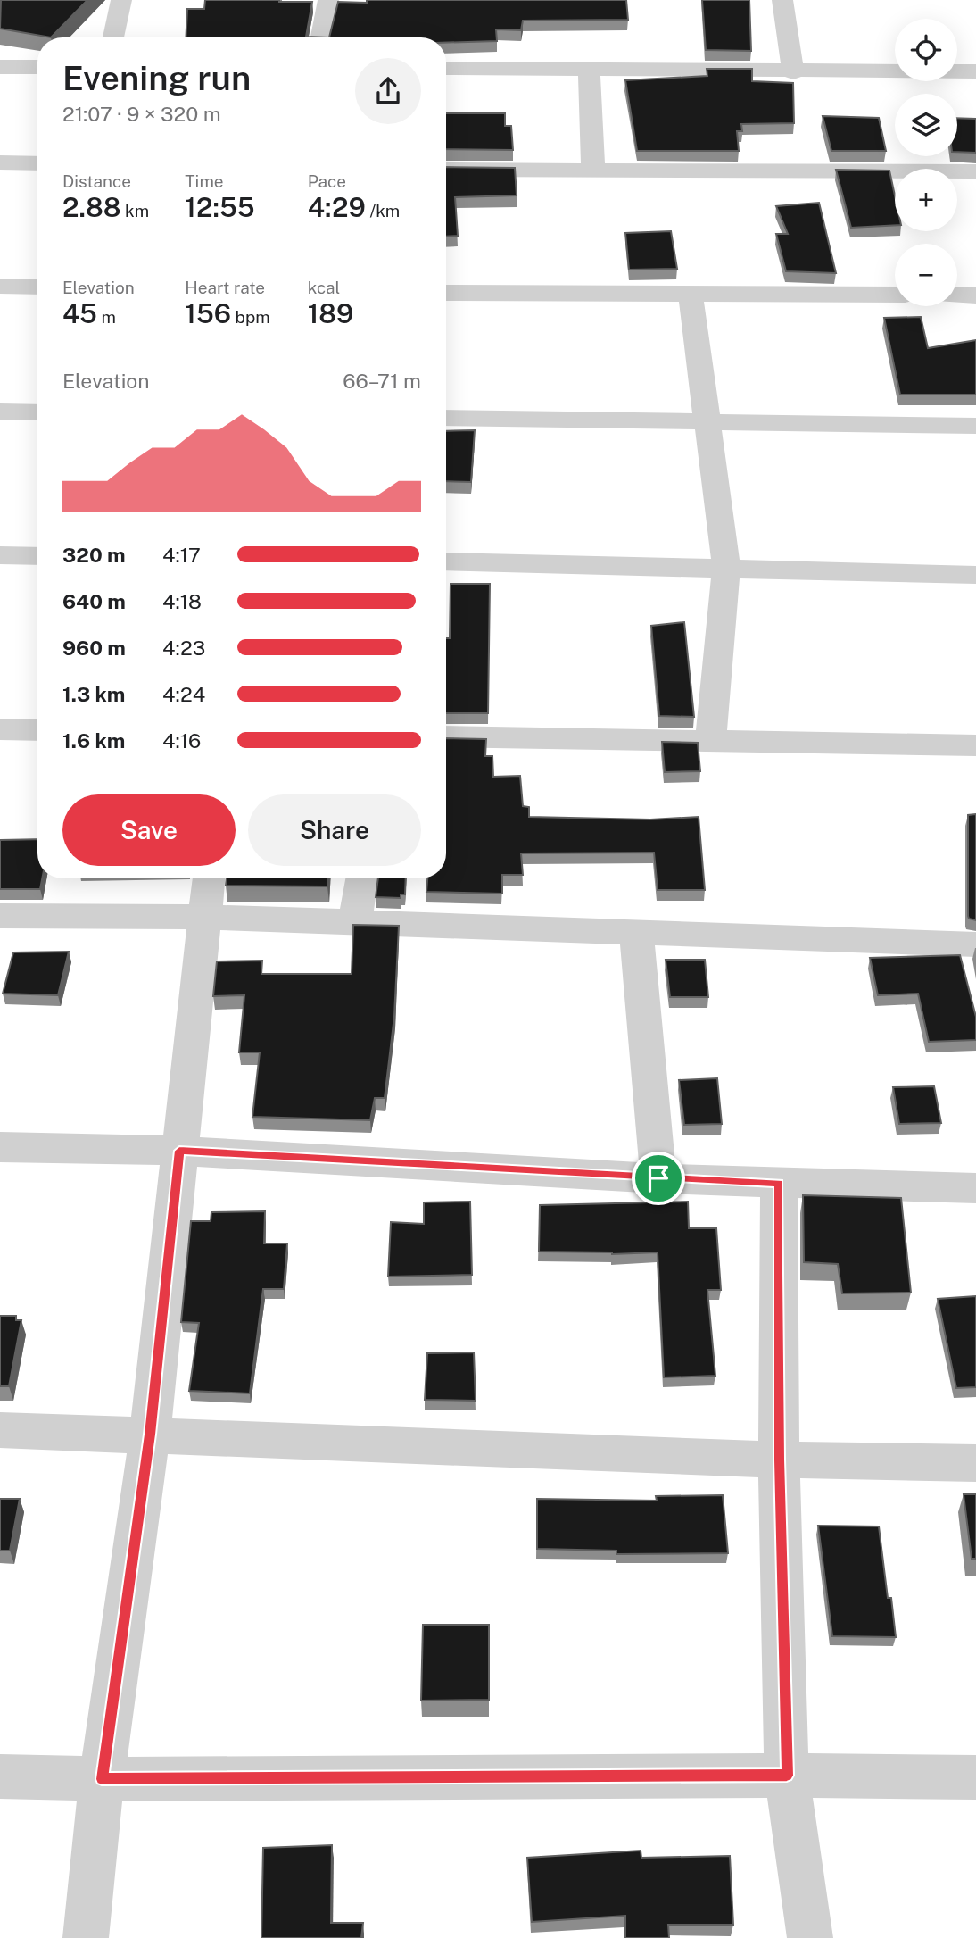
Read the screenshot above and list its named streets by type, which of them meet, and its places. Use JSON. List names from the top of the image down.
{
  "page": {
    "map_buttons": ["+", "−"],
    "heading": ["Evening run", "21:07 · 9 × 320 m"],
    "stats": [
      ["Distance", "2.88 km"],
      ["Time", "12:55"],
      ["Pace", "4:29 /km"],
      ["Elevation", "45 m"],
      ["Heart rate", "156 bpm"],
      ["kcal", "189"]
    ],
    "chart": ["Elevation", "66–71 m"],
    "list": [
      {
        "name": "320 m",
        "note": "4:17"
      },
      {
        "name": "640 m",
        "note": "4:18"
      },
      {
        "name": "960 m",
        "note": "4:23"
      },
      {
        "name": "1.3 km",
        "note": "4:24"
      },
      {
        "name": "1.6 km",
        "note": "4:16"
      }
    ],
    "buttons": ["Save", "Share"]
  }
}
